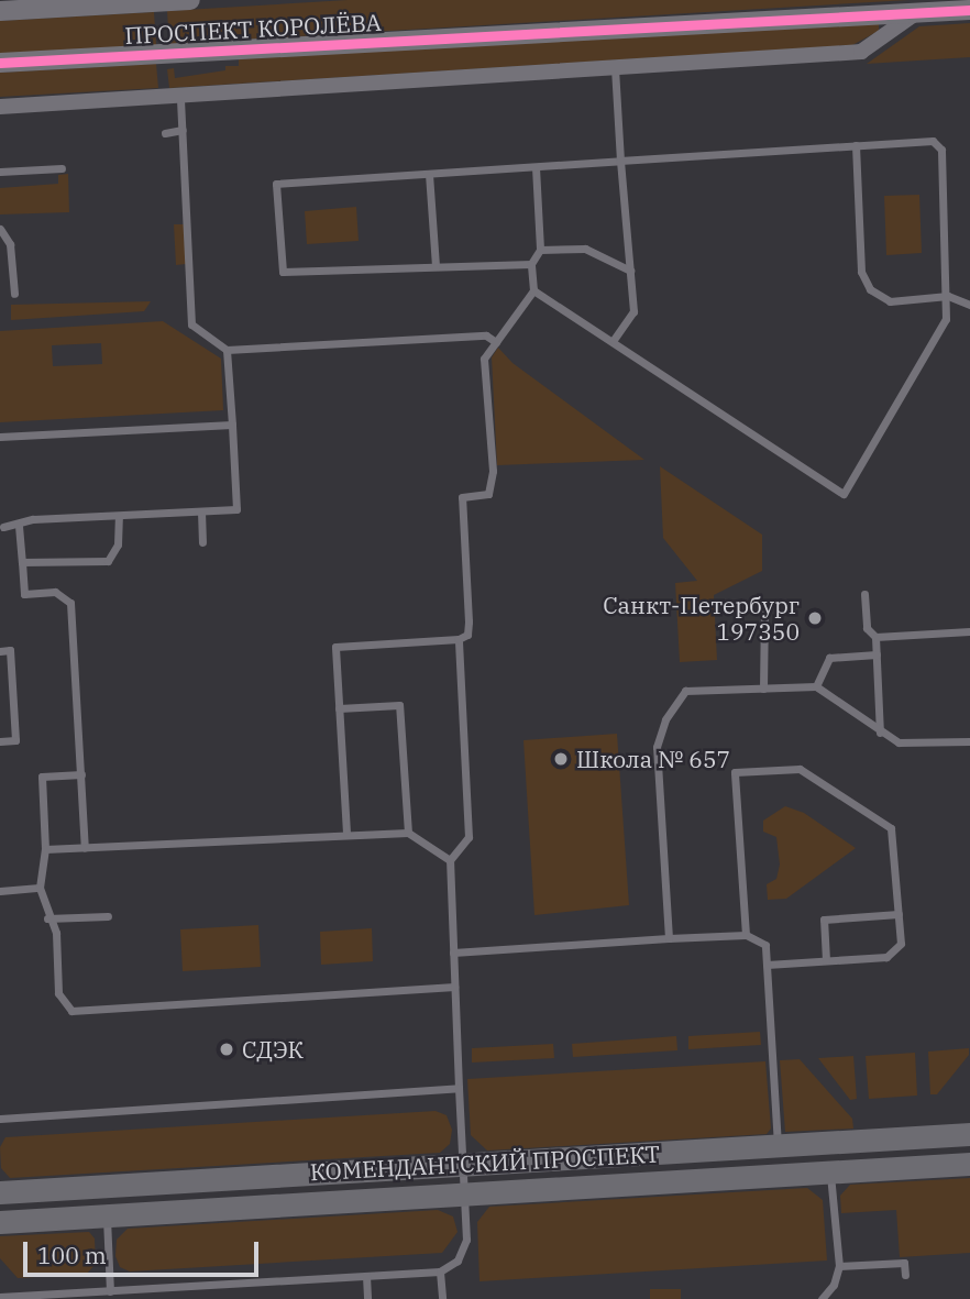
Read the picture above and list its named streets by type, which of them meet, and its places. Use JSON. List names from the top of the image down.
{
  "streets": {
    "main road": ["КОМЕНДАНТСКИЙ ПРОСПЕКТ"],
    "street": ["ПРОСПЕКТ КОРОЛЁВА"]
  },
  "places": ["Санкт-Петербург 197350", "Школа № 657", "СДЭК"],
  "scale_bar": "100 m"
}
